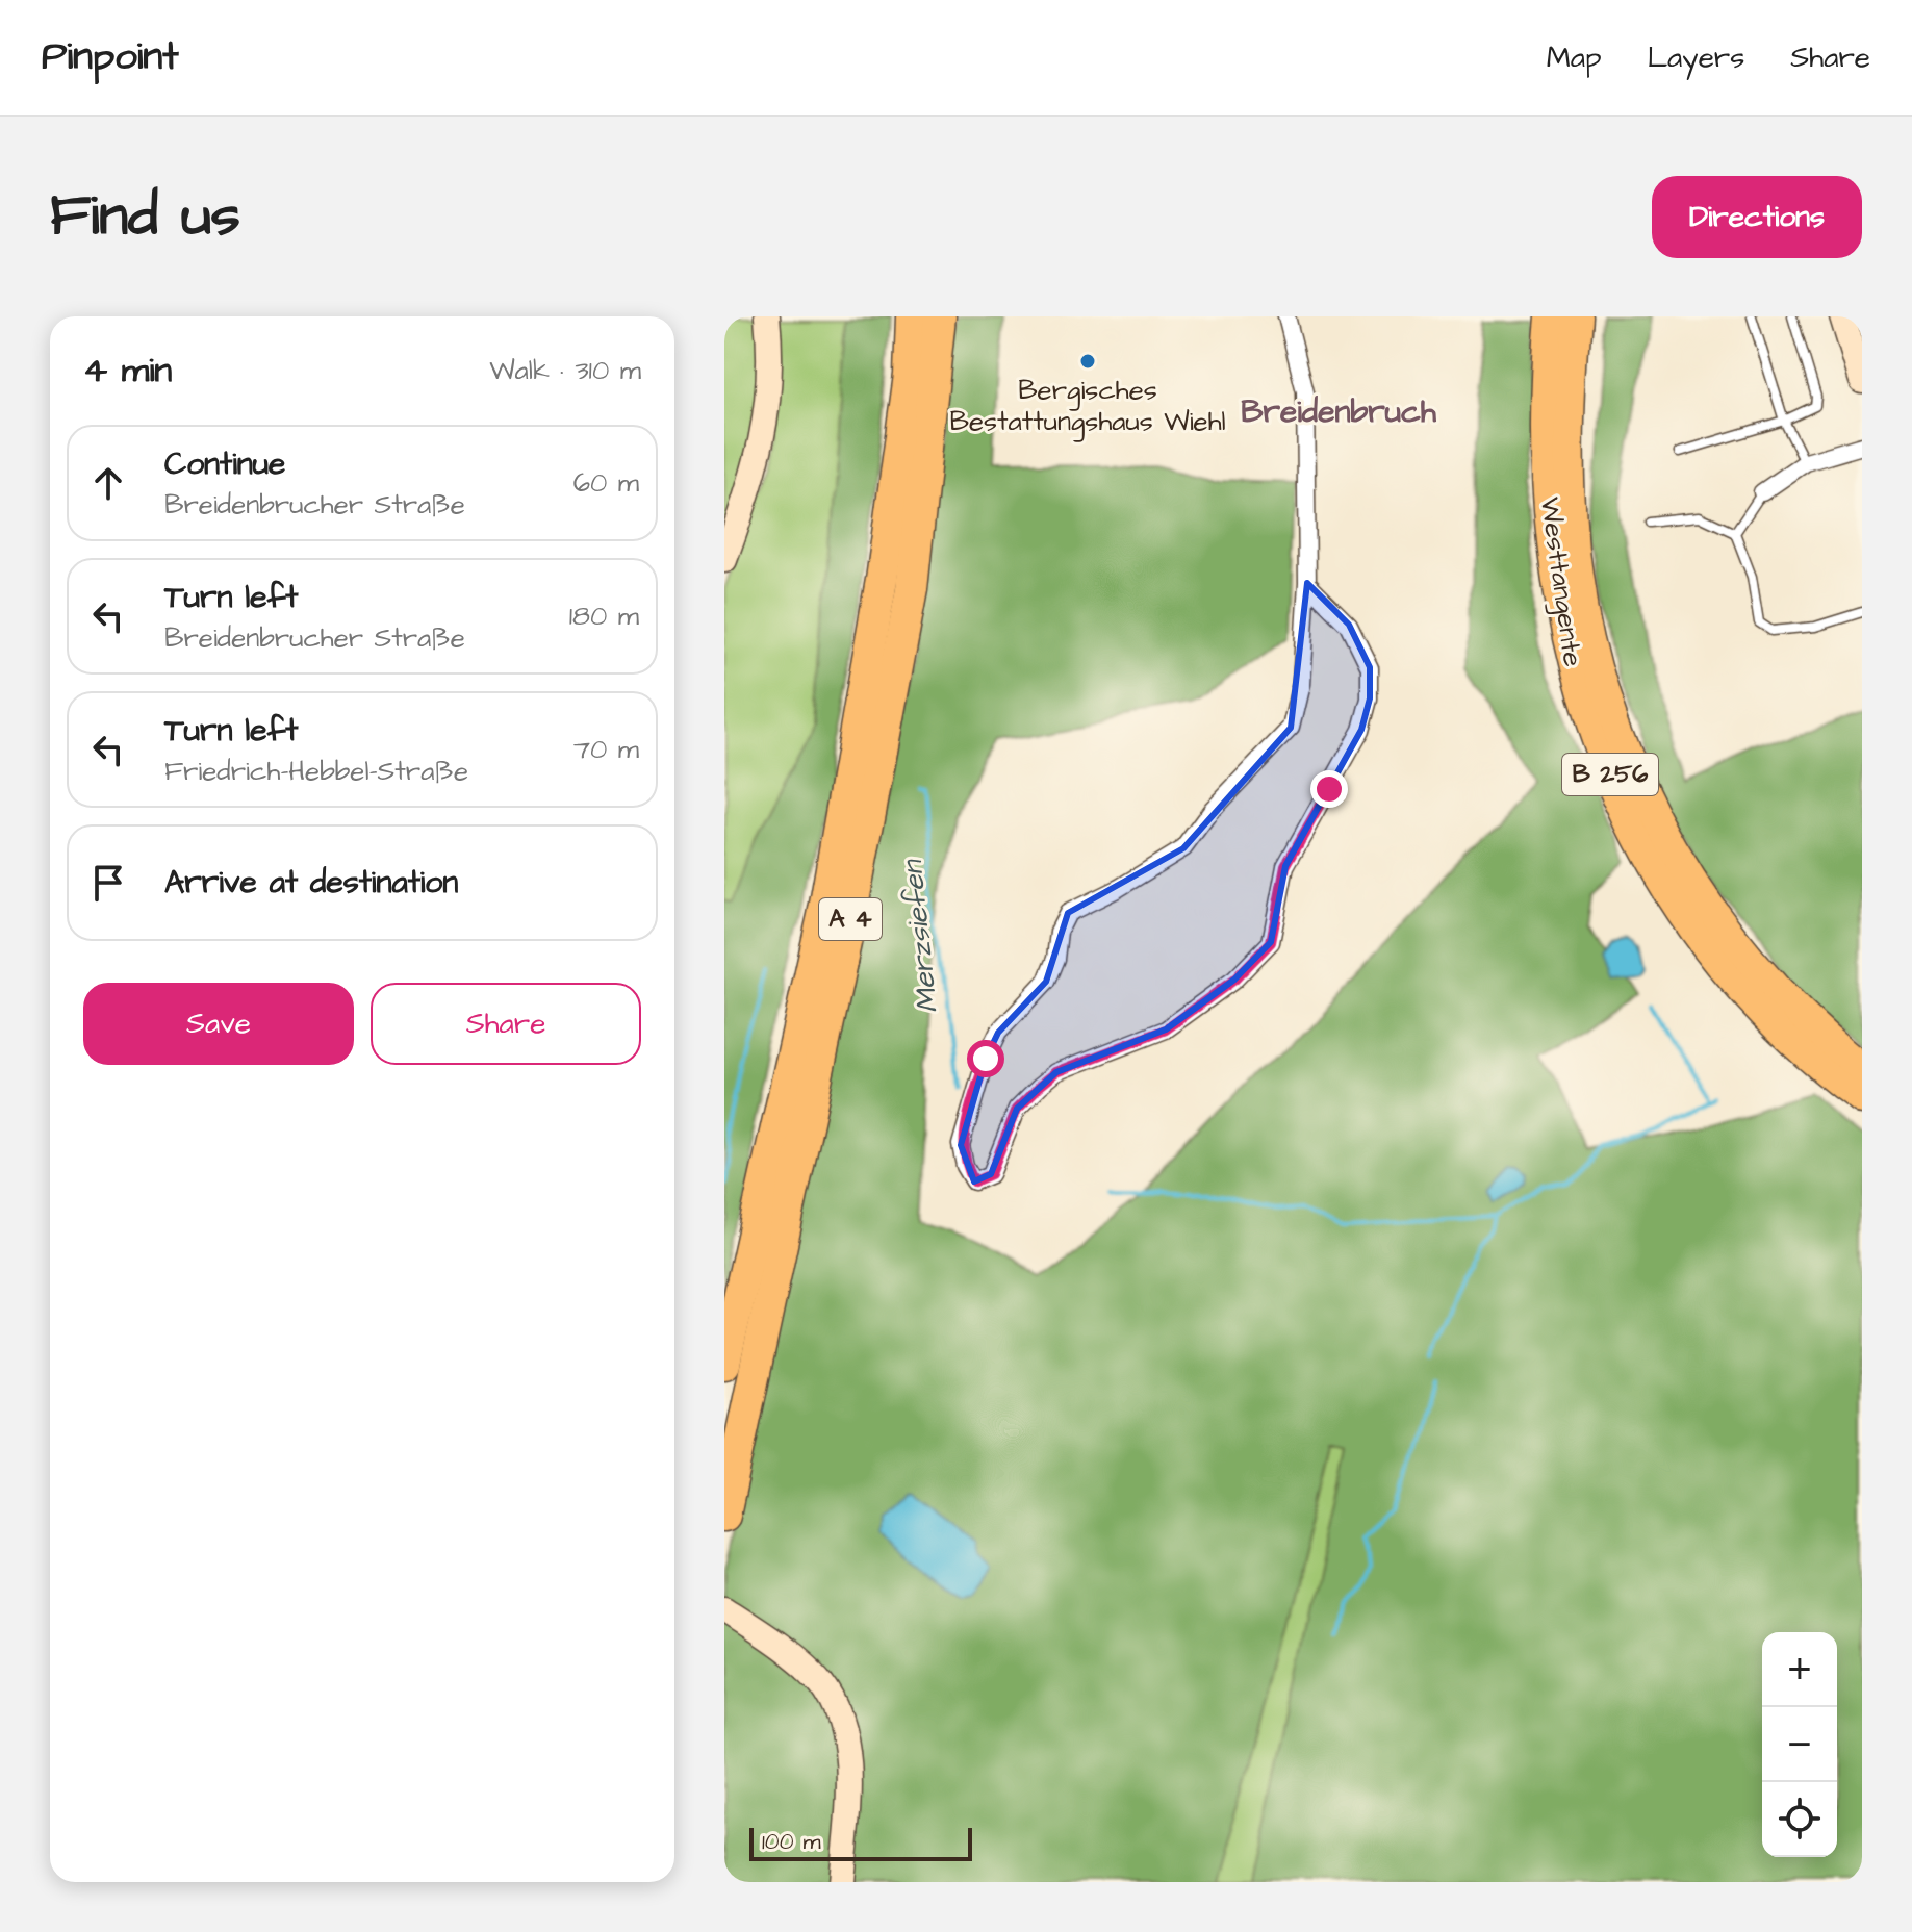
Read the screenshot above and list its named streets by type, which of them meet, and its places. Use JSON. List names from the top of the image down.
{
  "streets": {
    "highway": ["Westtangente", "B 256", "A 4"]
  },
  "districts": ["Breidenbruch"],
  "water": ["Merzsiefen"],
  "places": ["Bergisches Bestattungshaus Wiehl"],
  "scale_bar": "100 m",
  "page": {
    "header": "Pinpoint",
    "nav": ["Map", "Layers", "Share"],
    "title": "Find us",
    "buttons": [
      "Directions",
      ["Save", "Share"]
    ],
    "heading": ["4 min", "Walk · 310 m"],
    "list": [
      ["Continue", "Breidenbrucher Straße", "60 m"],
      ["Turn left", "Breidenbrucher Straße", "180 m"],
      ["Turn left", "Friedrich-Hebbel-Straße", "70 m"],
      "Arrive at destination"
    ],
    "map_buttons": ["+", "−"],
    "scale": "100 m"
  }
}
